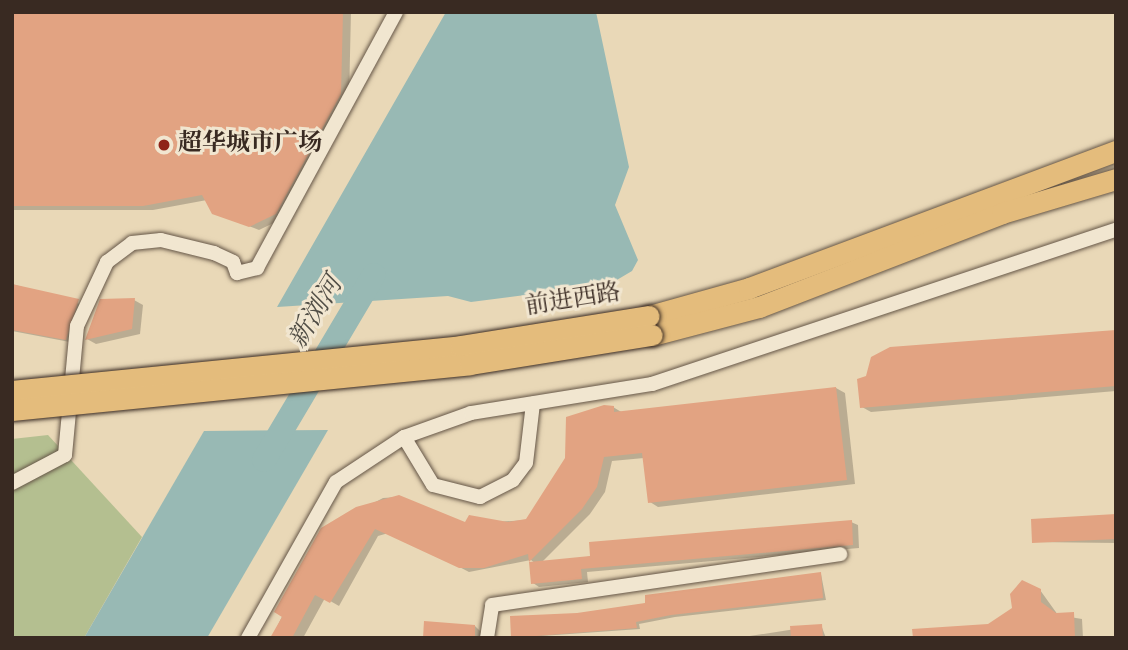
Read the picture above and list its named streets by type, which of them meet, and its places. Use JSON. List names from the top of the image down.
{
  "streets": {
    "main road": ["前进西路"]
  },
  "water": ["新浏河"],
  "places": ["超华城市广场"]
}
